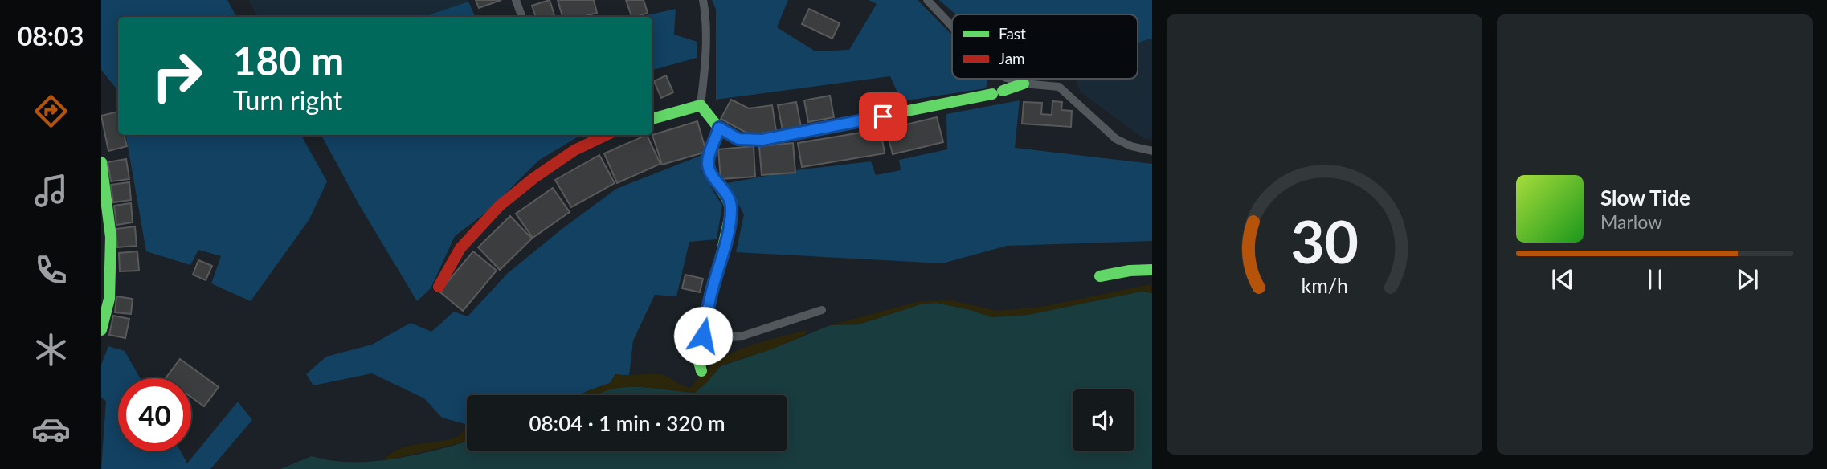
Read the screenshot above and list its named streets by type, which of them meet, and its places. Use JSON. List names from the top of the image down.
{
  "legend": ["Fast", "Jam"],
  "page": {
    "tabs": "08:03",
    "turn": ["180 m", "Turn right"],
    "song": ["Slow Tide", "Marlow"],
    "limit": "40",
    "trip": "08:04 · 1 min · 320 m",
    "gauge": ["30", "km/h"]
  }
}
